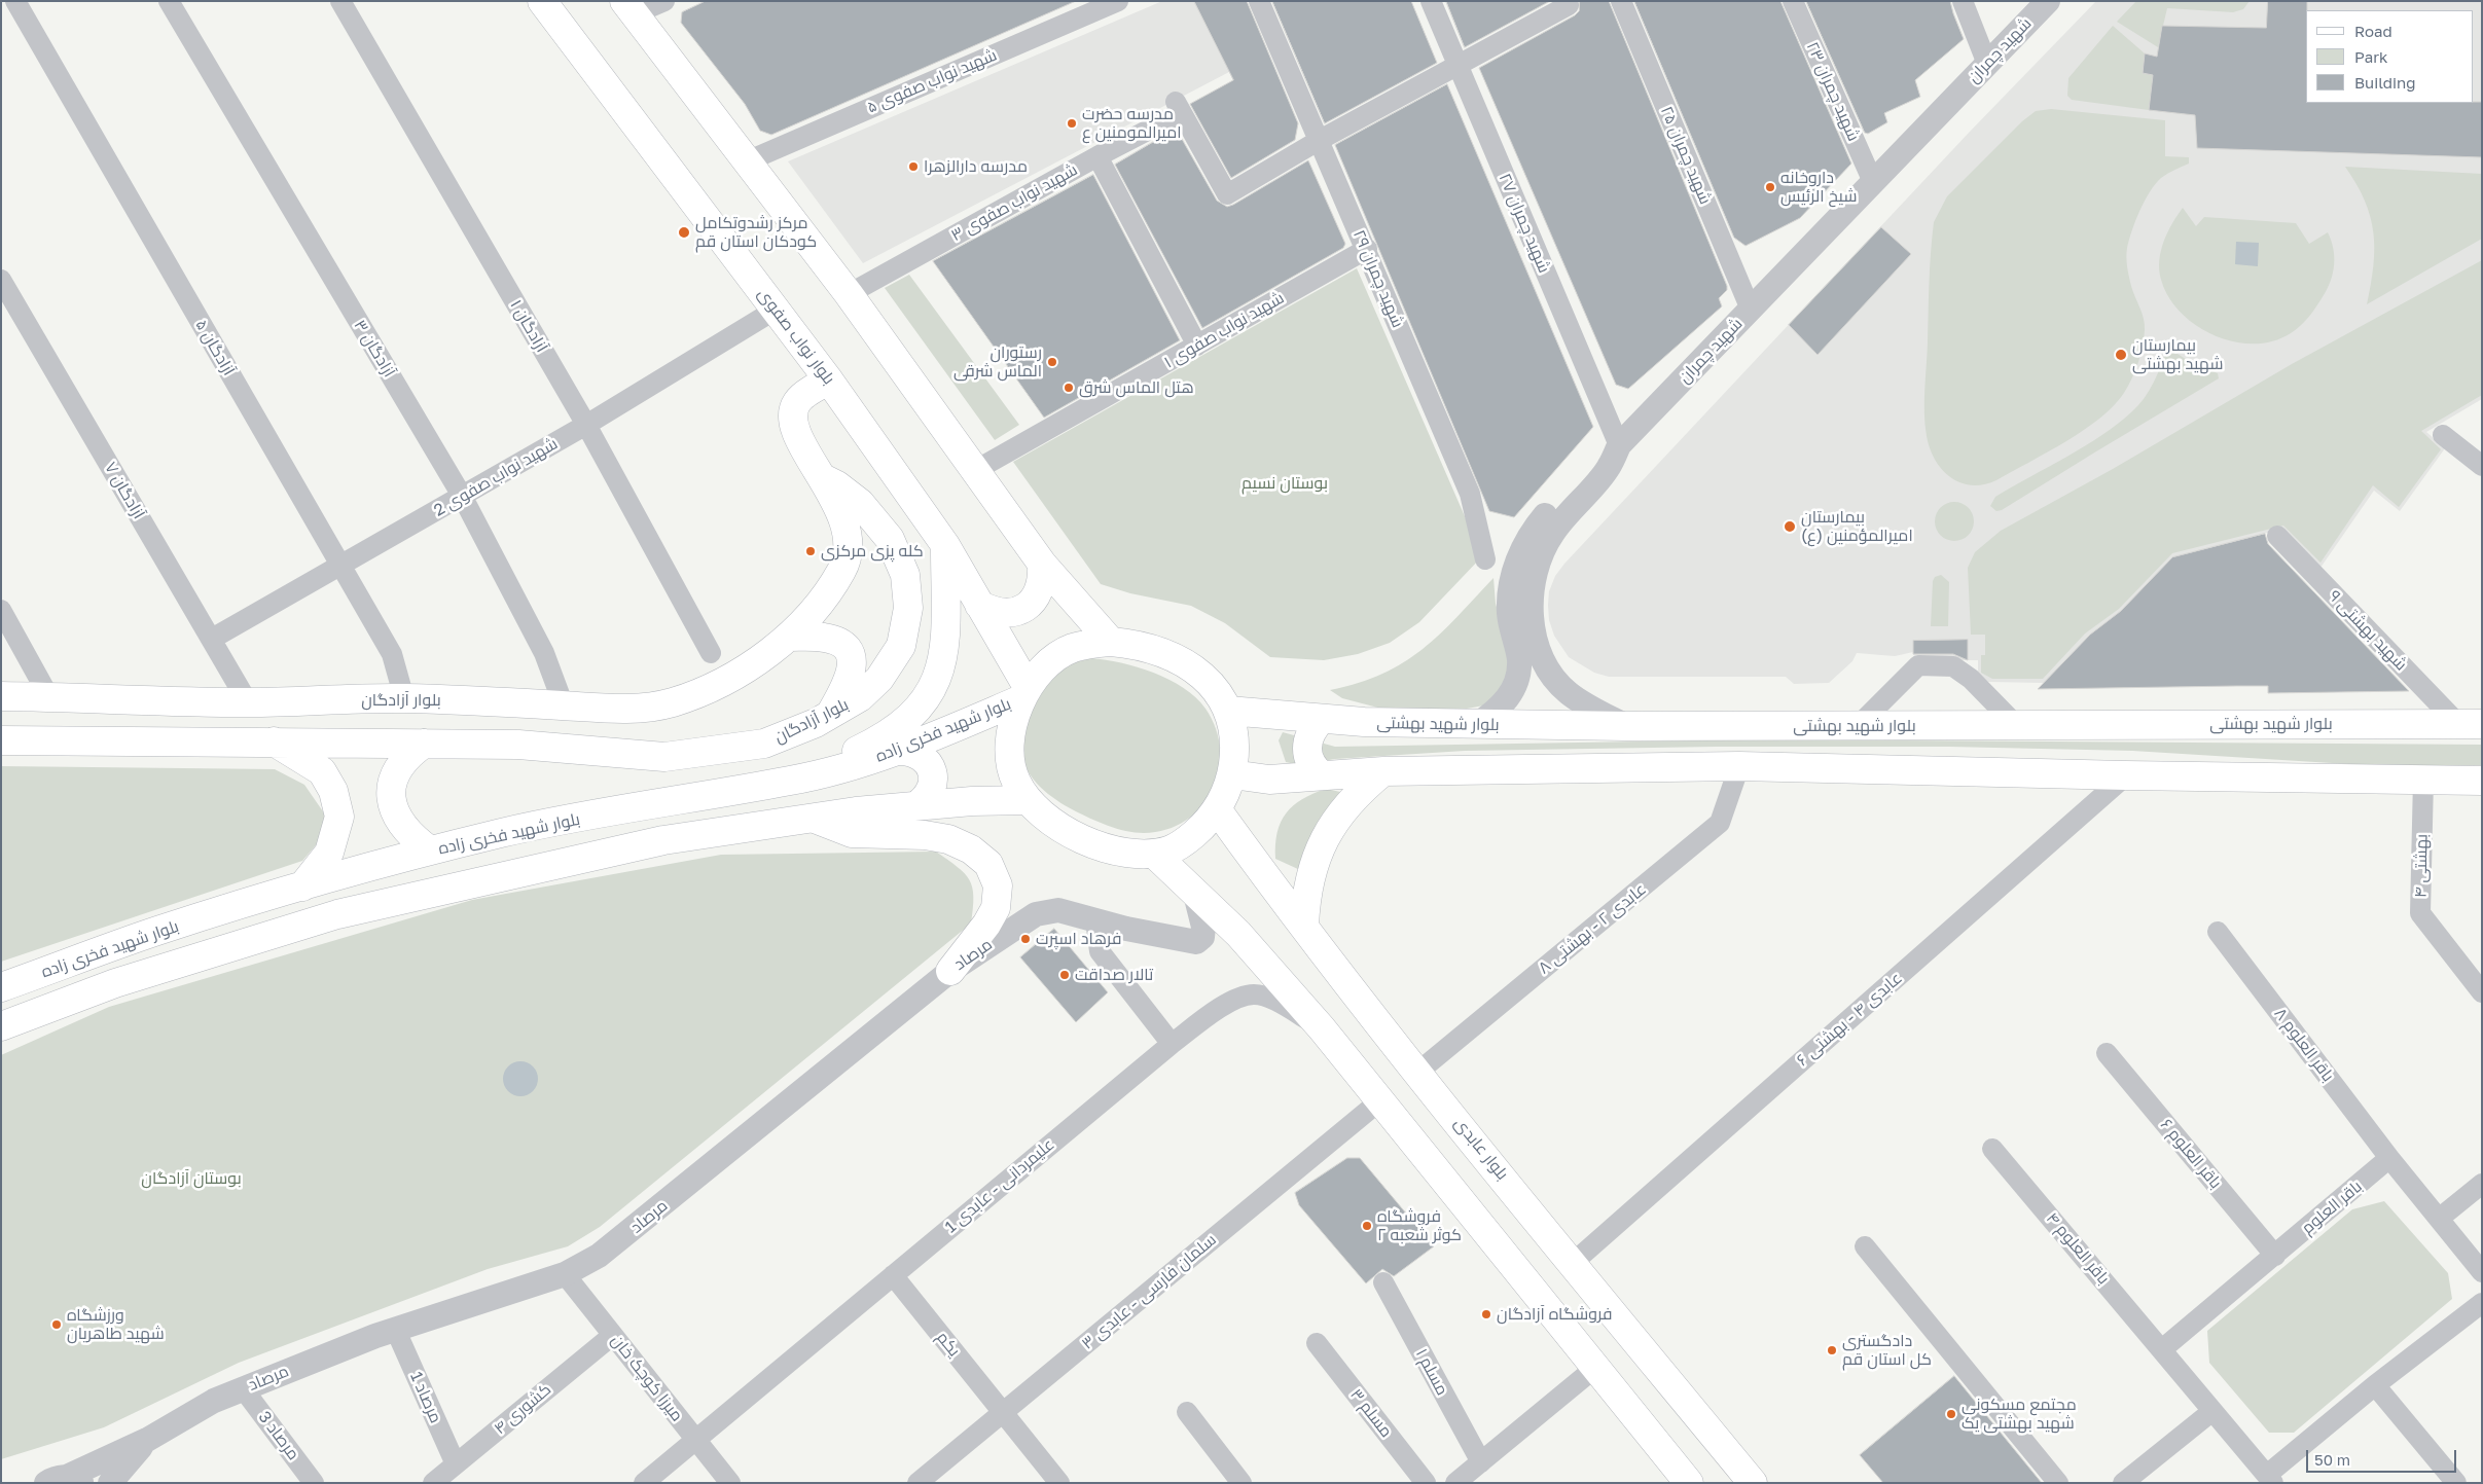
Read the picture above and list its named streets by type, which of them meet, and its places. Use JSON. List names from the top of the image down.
{
  "streets": {
    "main road": [
      "بلوار نواب صفوی",
      "بلوار آزادگان",
      "بلوار شهید بهشتی",
      "بلوار شهید فخری زاده",
      "بلوار عابدی"
    ],
    "street": [
      "شهید چمران",
      "شهید نواب صفوی ۵",
      "شهید چمران ۲۳",
      "شهید چمران ۲۵",
      "شهید نواب صفوی ۳",
      "شهید چمران ۲۷",
      "شهید چمران ۲۹",
      "آزادگان ۱",
      "شهید نواب صفوی ۱",
      "آزادگان ۵",
      "آزادگان ۳",
      "شهید نواب صفوی 2",
      "آزادگان ۷",
      "شهید بهشتی ۹",
      "بهشتی ۴",
      "عابدی ۲ - بهشتی ۸",
      "مرصاد",
      "عابدی ۴ - بهشتی ۶",
      "باقر العلوم ۸",
      "باقر العلوم ۶",
      "علیمردانی - عابدی 1",
      "باقر العلوم",
      "باقر العلوم ۴",
      "سلمان فارسی - عابدی ۳",
      "یکم",
      "مسلم ۱",
      "میرزا کوچک خان",
      "مرصاد 1",
      "کشوری ۴",
      "مسلم ۳",
      "مرصاد 3"
    ]
  },
  "crossings": [
    ["شهید چمران", "شهید چمران ۲۳"],
    ["شهید چمران", "شهید چمران ۲۵"],
    ["شهید چمران", "شهید چمران ۲۷"],
    ["شهید چمران", "بلوار شهید بهشتی"],
    ["شهید نواب صفوی ۳", "شهید چمران ۲۹"],
    ["شهید چمران ۲۹", "شهید نواب صفوی ۱"],
    ["آزادگان ۱", "شهید نواب صفوی 2"],
    ["بلوار نواب صفوی", "شهید نواب صفوی 2"],
    ["بلوار نواب صفوی", "بلوار شهید فخری زاده"],
    ["آزادگان ۵", "شهید نواب صفوی 2"],
    ["آزادگان ۵", "بلوار آزادگان"],
    ["آزادگان ۳", "شهید نواب صفوی 2"],
    ["آزادگان ۳", "بلوار آزادگان"],
    ["شهید نواب صفوی 2", "آزادگان ۷"],
    ["آزادگان ۷", "بلوار آزادگان"],
    ["شهید بهشتی ۹", "بلوار شهید بهشتی"],
    ["عابدی ۲ - بهشتی ۸", "بلوار عابدی"],
    ["مرصاد", "میرزا کوچک خان"],
    ["مرصاد", "مرصاد 1"],
    ["مرصاد", "مرصاد 3"],
    ["عابدی ۴ - بهشتی ۶", "بلوار عابدی"],
    ["باقر العلوم ۸", "باقر العلوم"],
    ["باقر العلوم ۶", "باقر العلوم"],
    ["علیمردانی - عابدی 1", "یکم"],
    ["علیمردانی - عابدی 1", "میرزا کوچک خان"],
    ["باقر العلوم", "باقر العلوم ۴"],
    ["سلمان فارسی - عابدی ۳", "یکم"],
    ["میرزا کوچک خان", "کشوری ۴"],
    ["مرصاد 1", "کشوری ۴"]
  ],
  "parks": ["بوستان نسیم", "بوستان آزادگان"],
  "places": [
    "مدرسه حضرت امیرالمومنین ع",
    "مدرسه دارالزهرا",
    "داروخانه شیخ الرئیس",
    "مرکز رشدوتکامل کودکان استان قم",
    "بیمارستان شهید بهشتی",
    "رستوران الماس شرقی",
    "هتل الماس شرق",
    "بیمارستان امیرالمؤمنین (ع)",
    "کله پزی مرکزی",
    "فرهاد اسپرت",
    "تالار صداقت",
    "فروشگاه کوثر شعبه ۲",
    "فروشگاه آزادگان",
    "ورزشگاه شهید طاهریان",
    "دادگستری کل استان قم",
    "مجتمع مسکونی شهید بهشتی یک"
  ],
  "legend": ["Road", "Park", "Building"],
  "scale_bar": "50 m"
}
